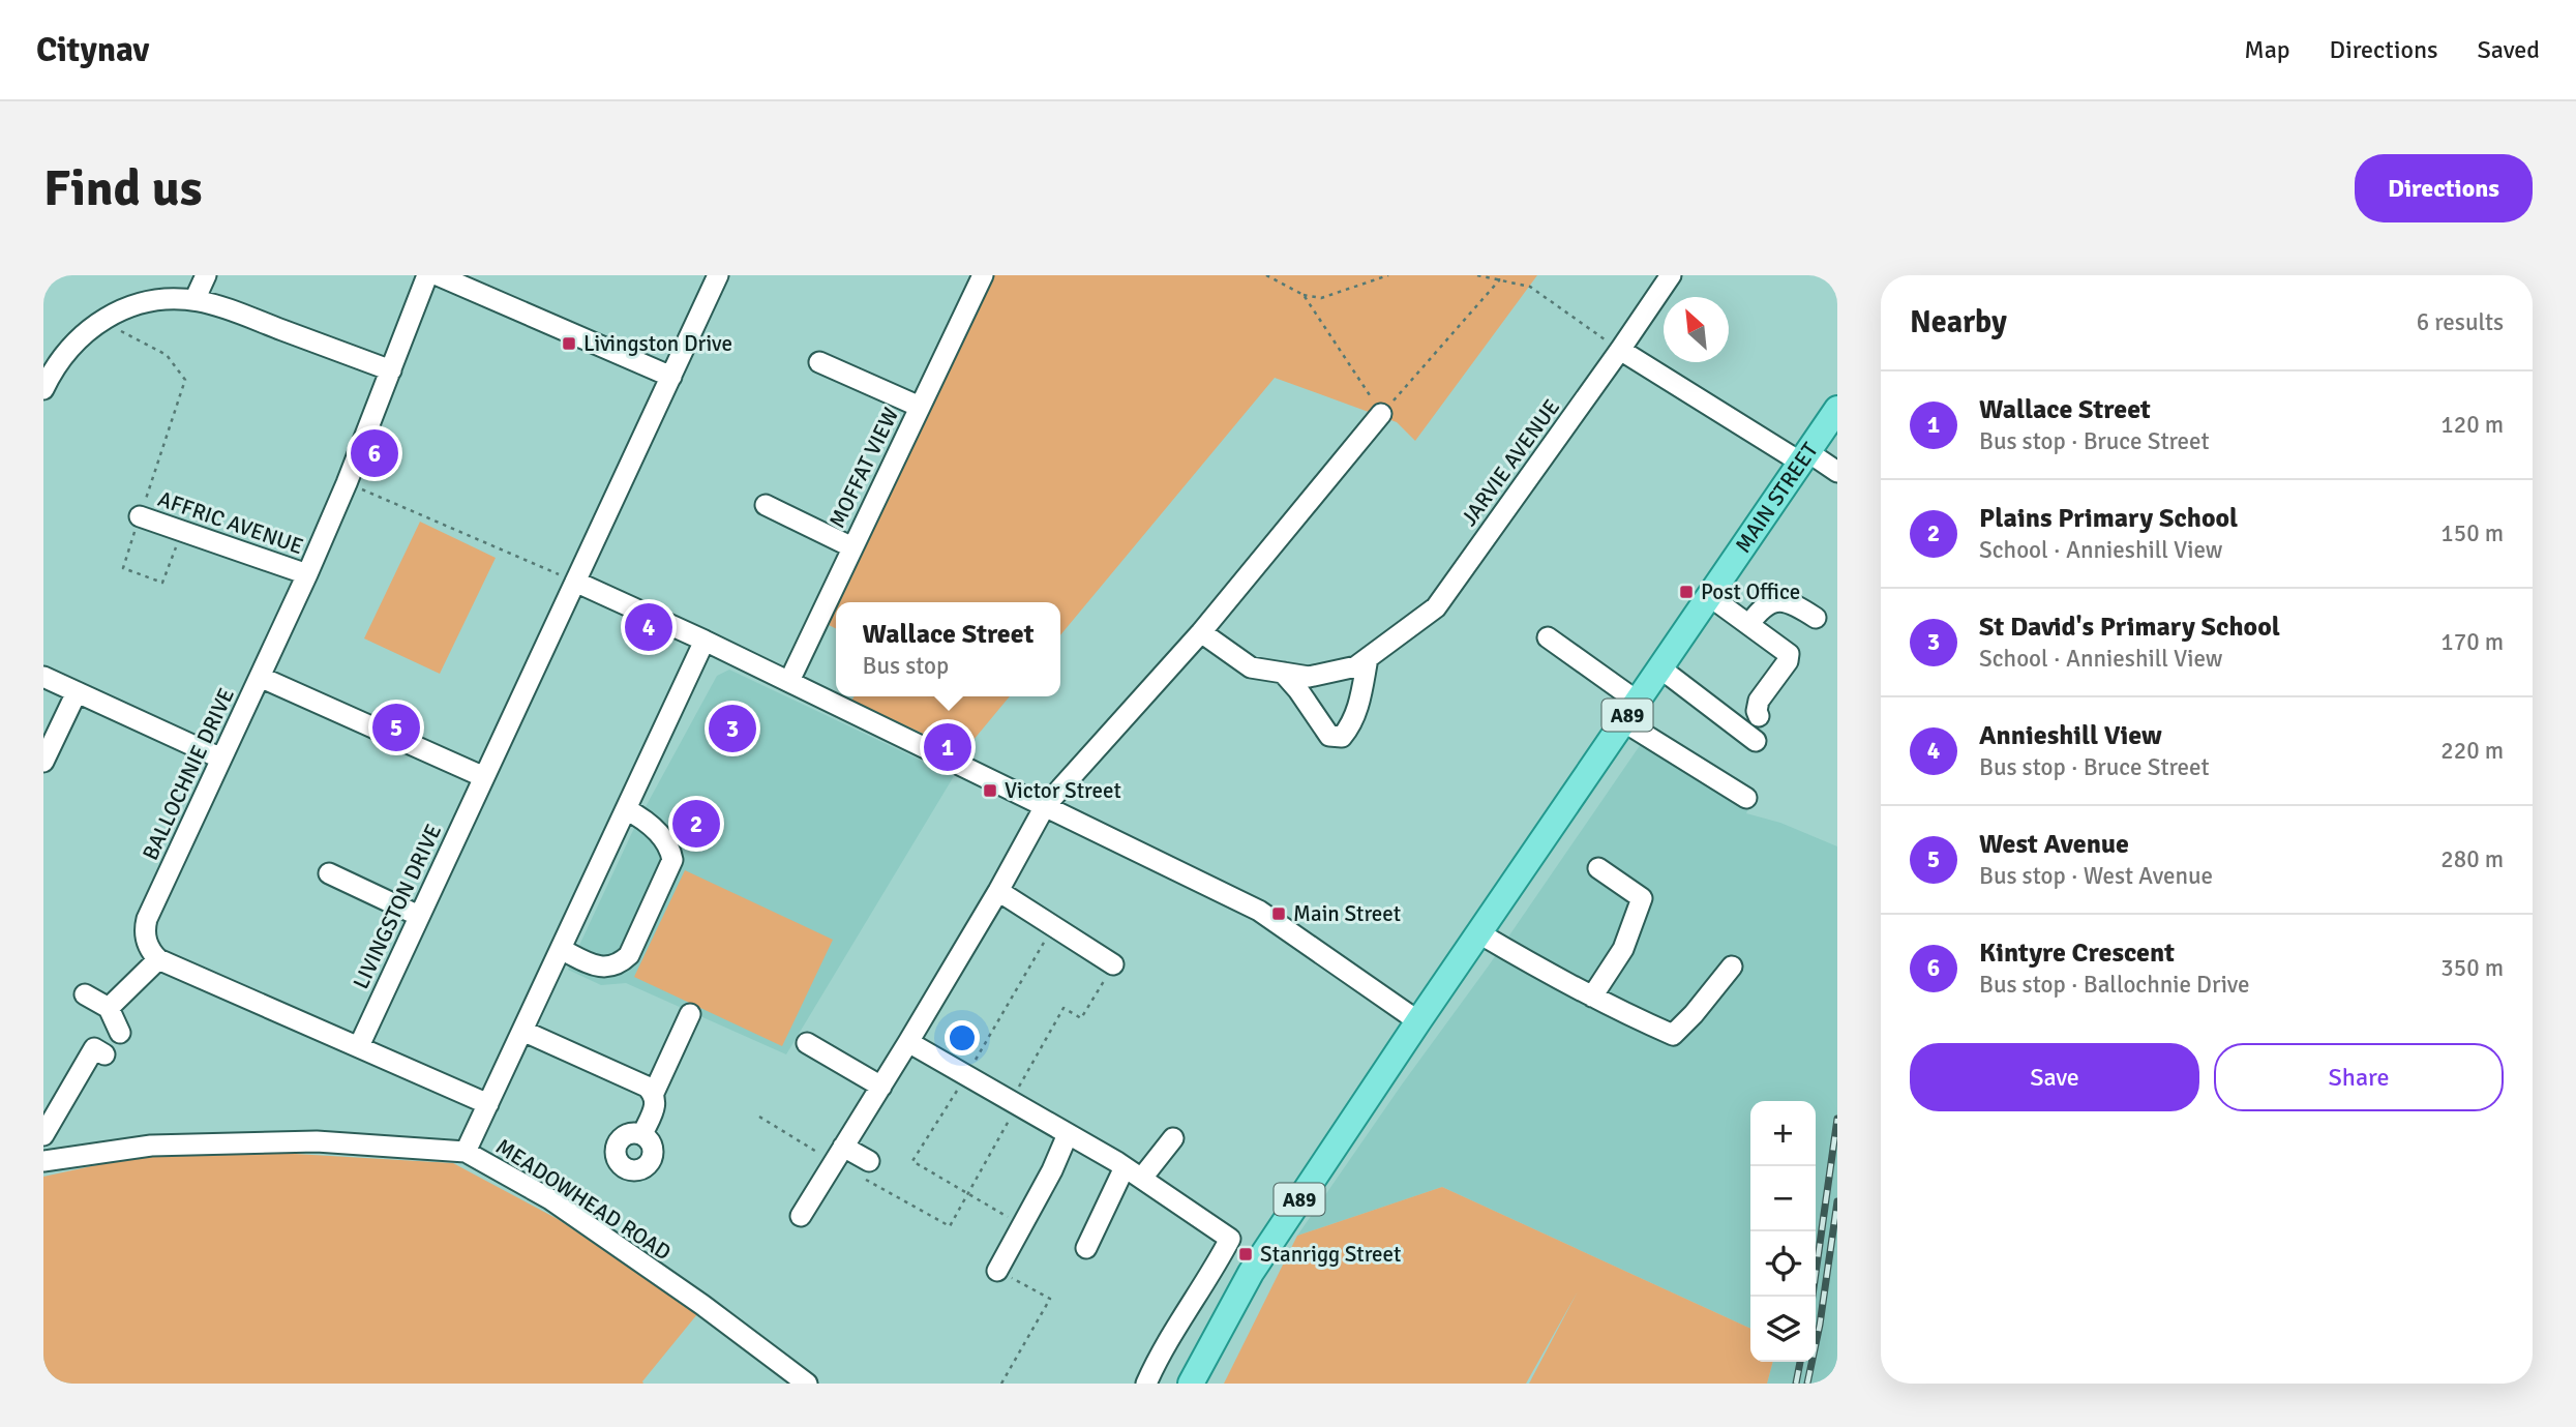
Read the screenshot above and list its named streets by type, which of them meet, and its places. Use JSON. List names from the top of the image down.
{
  "streets": {
    "main road": ["MAIN STREET", "A89"],
    "street": [
      "JARVIE AVENUE",
      "MOFFAT VIEW",
      "AFFRIC AVENUE",
      "BALLOCHNIE DRIVE",
      "LIVINGSTON DRIVE",
      "MEADOWHEAD ROAD"
    ]
  },
  "crossings": [
    ["AFFRIC AVENUE", "BALLOCHNIE DRIVE"]
  ],
  "places": {
    "transit": [
      "Livingston Drive",
      "Post Office",
      "Victor Street",
      "Main Street",
      "Stanrigg Street"
    ]
  },
  "north": "top left",
  "page": {
    "header": "Citynav",
    "nav": ["Map", "Directions", "Saved"],
    "buttons": [
      "Directions",
      ["Save", "Share"]
    ],
    "title": "Find us",
    "heading": ["Nearby", "6 results"],
    "list": [
      {
        "mark": "1",
        "name": "Wallace Street",
        "note": "Bus stop · Bruce Street",
        "value": "120 m"
      },
      {
        "mark": "2",
        "name": "Plains Primary School",
        "note": "School · Annieshill View",
        "value": "150 m"
      },
      {
        "mark": "3",
        "name": "St David's Primary School",
        "note": "School · Annieshill View",
        "value": "170 m"
      },
      {
        "mark": "4",
        "name": "Annieshill View",
        "note": "Bus stop · Bruce Street",
        "value": "220 m"
      },
      {
        "mark": "5",
        "name": "West Avenue",
        "note": "Bus stop · West Avenue",
        "value": "280 m"
      },
      {
        "mark": "6",
        "name": "Kintyre Crescent",
        "note": "Bus stop · Ballochnie Drive",
        "value": "350 m"
      }
    ],
    "pins": [
      "6",
      "4",
      "5",
      "3",
      "1",
      "2"
    ],
    "popup": ["Wallace Street", "Bus stop"],
    "map_buttons": ["+", "−"]
  }
}
